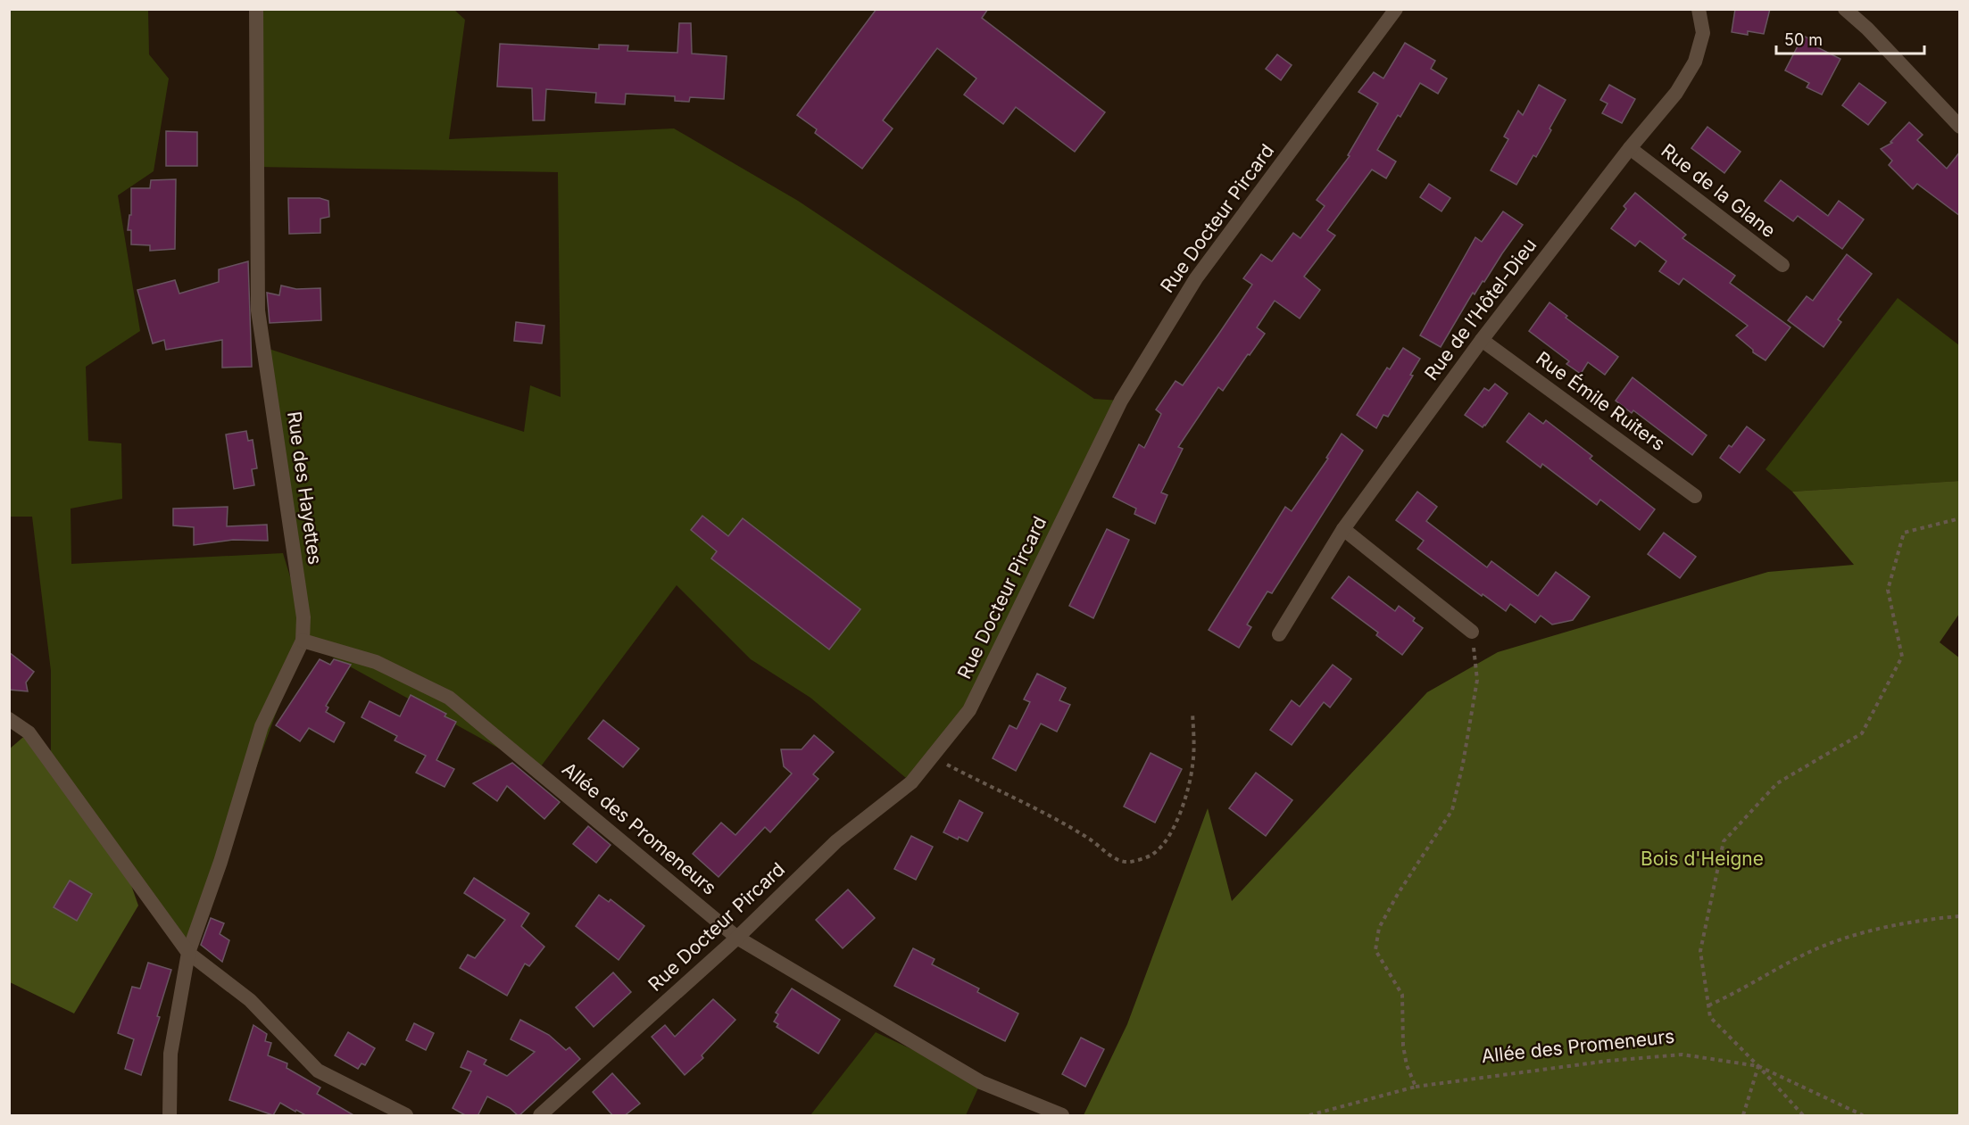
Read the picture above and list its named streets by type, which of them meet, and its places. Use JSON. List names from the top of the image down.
{
  "streets": {
    "street": [
      "Rue de la Glane",
      "Rue Docteur Pircard",
      "Rue de l’Hôtel-Dieu",
      "Rue Émile Ruiters",
      "Rue des Hayettes",
      "Allée des Promeneurs"
    ]
  },
  "crossings": [
    ["Rue de la Glane", "Rue de l’Hôtel-Dieu"],
    ["Rue Docteur Pircard", "Allée des Promeneurs"],
    ["Rue de l’Hôtel-Dieu", "Rue Émile Ruiters"],
    ["Rue des Hayettes", "Allée des Promeneurs"]
  ],
  "parks": ["Bois d'Heigne"],
  "scale_bar": "50 m"
}
